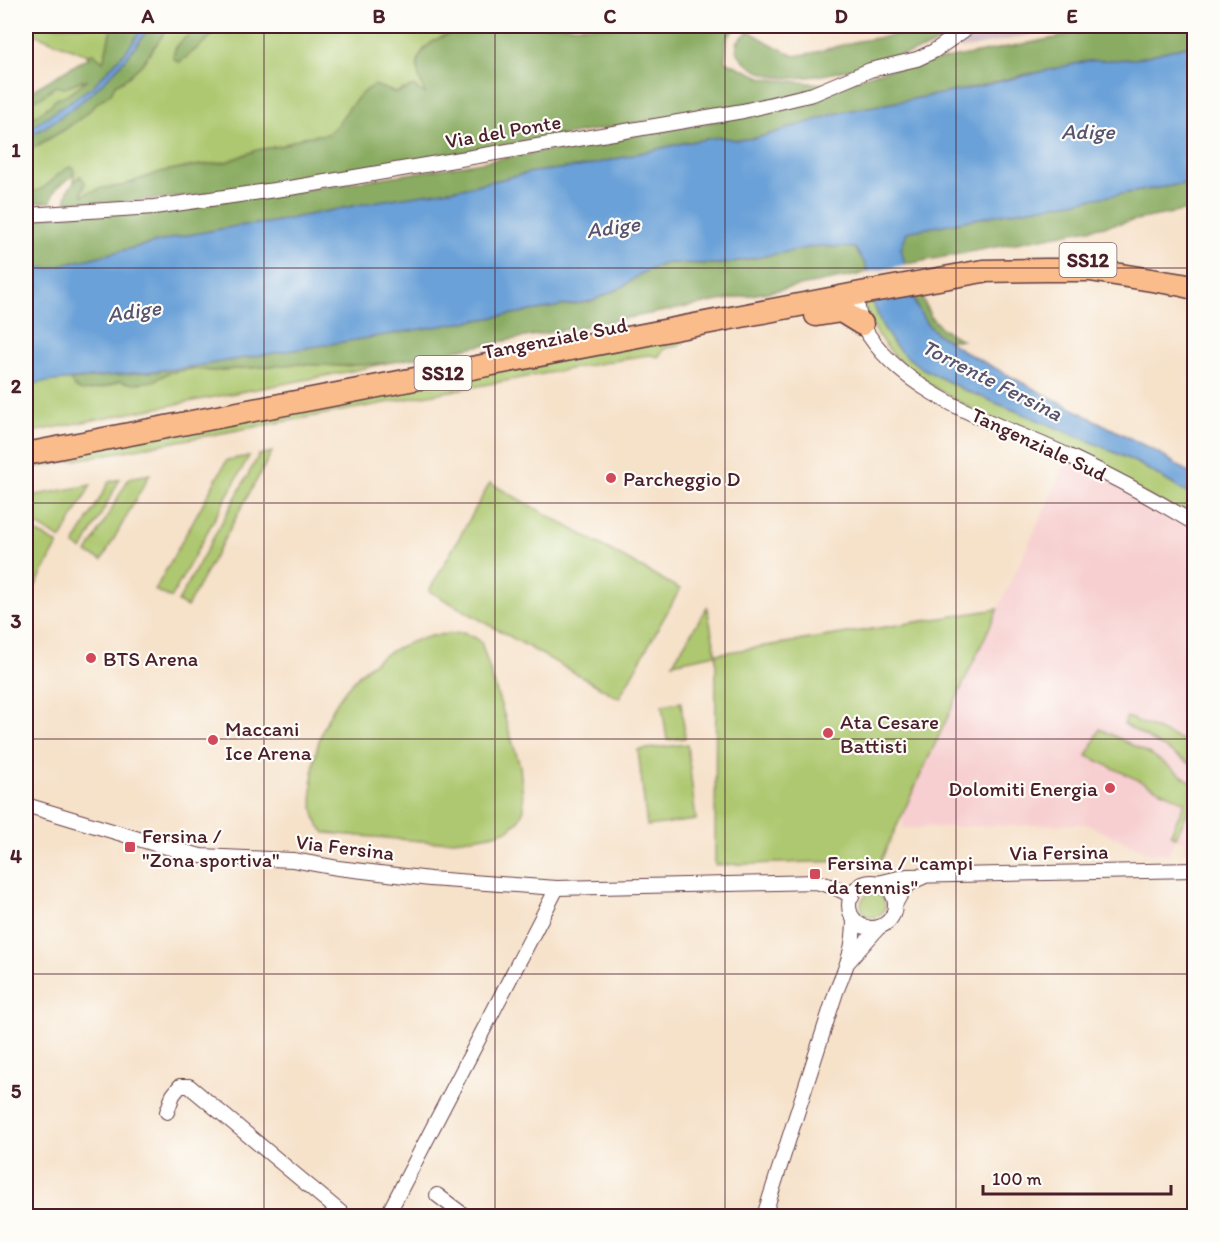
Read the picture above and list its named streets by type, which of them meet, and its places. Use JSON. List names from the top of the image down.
{
  "streets": {
    "highway": ["SS12", "Tangenziale Sud"],
    "street": ["Via del Ponte", "Via Fersina"]
  },
  "crossings": [
    ["SS12", "Tangenziale Sud"]
  ],
  "water": ["Adige", "Torrente Fersina"],
  "places": {
    "other": [
      "Parcheggio D",
      "BTS Arena",
      "Ata Cesare Battisti",
      "Maccani Ice Arena",
      "Dolomiti Energia"
    ],
    "transit": ["Fersina / \"Zona sportiva\"", "Fersina / \"campi da tennis\""]
  },
  "scale_bar": "100 m",
  "grid": {
    "columns": [
      "A",
      "B",
      "C",
      "D",
      "E"
    ],
    "rows": [
      "1",
      "2",
      "3",
      "4",
      "5"
    ]
  }
}
